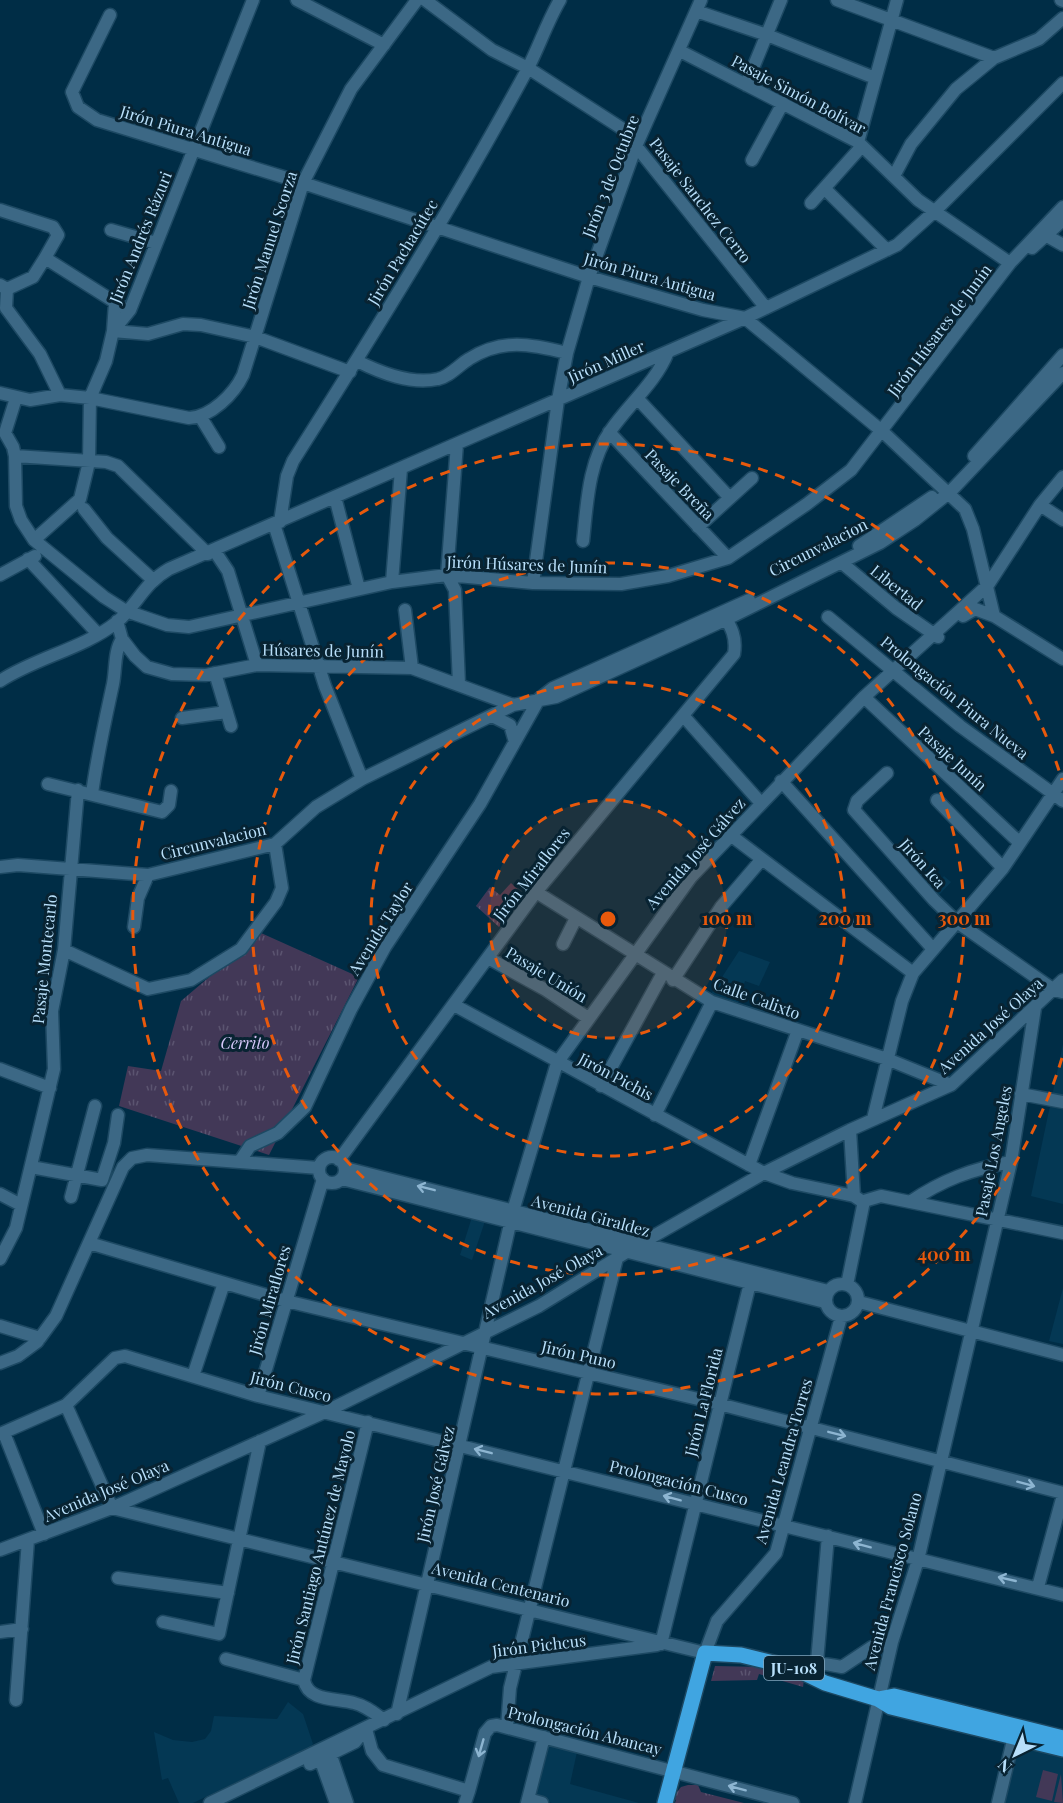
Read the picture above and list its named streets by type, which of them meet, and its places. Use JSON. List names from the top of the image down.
{
  "streets": {
    "main road": ["Avenida Leandra Torres", "Avenida Centenario", "JU-108"],
    "street": [
      "Pasaje Simón Bolívar",
      "Jirón Piura Antigua",
      "Jirón 3 de Octubre",
      "Pasaje Sanchez Cerro",
      "Jirón Andrés Rázuri",
      "Jirón Manuel Scorza",
      "Jirón Pachacútec",
      "Jirón Húsares de Junín",
      "Jirón Miller",
      "Pasaje Breña",
      "Circunvalacion",
      "Libertad",
      "Húsares de Junín",
      "Prolongación Piura Nueva",
      "Pasaje Junín",
      "Avenida José Gálvez",
      "Jirón Ica",
      "Jirón Miraflores",
      "Avenida Taylor",
      "Pasaje Montecarlo",
      "Pasaje Unión",
      "Calle Calixto",
      "Avenida José Olaya",
      "Jirón Pichis",
      "Pasaje Los Angeles",
      "Avenida Giraldez",
      "Jirón Puno",
      "Jirón Cusco",
      "Jirón La Florida",
      "Prolongación Cusco",
      "Jirón José Gálvez",
      "Jirón Santiago Antúnez de Mayolo",
      "Avenida Francisco Solano",
      "Jirón Pichcus",
      "Prolongación Abancay"
    ]
  },
  "crossings": [
    ["Pasaje Simón Bolívar", "Jirón 3 de Octubre"],
    ["Pasaje Simón Bolívar", "Jirón Húsares de Junín"],
    ["Pasaje Simón Bolívar", "Jirón Miller"],
    ["Jirón Piura Antigua", "Jirón 3 de Octubre"],
    ["Jirón Piura Antigua", "Jirón Andrés Rázuri"],
    ["Jirón Piura Antigua", "Jirón Manuel Scorza"],
    ["Jirón Piura Antigua", "Jirón Pachacútec"],
    ["Jirón Piura Antigua", "Jirón Húsares de Junín"],
    ["Jirón Piura Antigua", "Jirón Miller"],
    ["Jirón Piura Antigua", "Circunvalacion"],
    ["Jirón Piura Antigua", "Avenida José Gálvez"],
    ["Jirón 3 de Octubre", "Pasaje Sanchez Cerro"],
    ["Jirón 3 de Octubre", "Jirón Húsares de Junín"],
    ["Jirón 3 de Octubre", "Jirón Miller"],
    ["Pasaje Sanchez Cerro", "Jirón Pachacútec"],
    ["Pasaje Sanchez Cerro", "Jirón Miller"],
    ["Jirón Andrés Rázuri", "Jirón Húsares de Junín"],
    ["Jirón Pachacútec", "Jirón Miller"],
    ["Jirón Húsares de Junín", "Jirón Miller"],
    ["Jirón Húsares de Junín", "Pasaje Breña"],
    ["Circunvalacion", "Libertad"],
    ["Circunvalacion", "Húsares de Junín"],
    ["Circunvalacion", "Jirón Miraflores"],
    ["Circunvalacion", "Avenida Taylor"],
    ["Circunvalacion", "Pasaje Montecarlo"],
    ["Libertad", "Avenida José Gálvez"],
    ["Prolongación Piura Nueva", "Avenida José Gálvez"],
    ["Pasaje Junín", "Avenida José Gálvez"],
    ["Avenida José Gálvez", "Pasaje Unión"],
    ["Avenida José Gálvez", "Calle Calixto"],
    ["Avenida José Gálvez", "Avenida José Olaya"],
    ["Avenida José Gálvez", "Jirón Pichis"],
    ["Avenida José Gálvez", "Avenida Giraldez"],
    ["Avenida José Gálvez", "Jirón José Gálvez"],
    ["Jirón Ica", "Avenida José Olaya"],
    ["Jirón Miraflores", "Pasaje Unión"],
    ["Jirón Miraflores", "Calle Calixto"],
    ["Jirón Miraflores", "Jirón Pichis"],
    ["Jirón Miraflores", "Avenida Giraldez"],
    ["Jirón Miraflores", "Jirón Puno"],
    ["Jirón Miraflores", "Jirón Cusco"],
    ["Avenida Taylor", "Avenida Giraldez"],
    ["Calle Calixto", "Avenida José Olaya"],
    ["Avenida José Olaya", "Jirón Pichis"],
    ["Avenida José Olaya", "Pasaje Los Angeles"],
    ["Avenida José Olaya", "Avenida Giraldez"],
    ["Avenida José Olaya", "Jirón Puno"],
    ["Avenida José Olaya", "Jirón Cusco"],
    ["Avenida José Olaya", "Jirón José Gálvez"],
    ["Avenida José Olaya", "Avenida Centenario"],
    ["Pasaje Los Angeles", "Avenida Francisco Solano"],
    ["Avenida Giraldez", "Jirón Puno"],
    ["Avenida Giraldez", "Jirón La Florida"],
    ["Avenida Giraldez", "Avenida Leandra Torres"],
    ["Jirón Puno", "Jirón La Florida"],
    ["Jirón Puno", "Avenida Leandra Torres"],
    ["Jirón Puno", "Jirón José Gálvez"],
    ["Jirón Puno", "Avenida Francisco Solano"],
    ["Jirón Cusco", "Prolongación Cusco"],
    ["Jirón Cusco", "Jirón José Gálvez"],
    ["Jirón Cusco", "Jirón Santiago Antúnez de Mayolo"],
    ["Jirón La Florida", "Prolongación Cusco"],
    ["Jirón La Florida", "Avenida Centenario"],
    ["Jirón La Florida", "Jirón Pichcus"],
    ["Avenida Leandra Torres", "Prolongación Cusco"],
    ["Avenida Leandra Torres", "Avenida Centenario"],
    ["Avenida Leandra Torres", "Prolongación Abancay"],
    ["Prolongación Cusco", "Jirón José Gálvez"],
    ["Prolongación Cusco", "Avenida Francisco Solano"],
    ["Jirón José Gálvez", "Avenida Centenario"],
    ["Jirón José Gálvez", "Jirón Pichcus"],
    ["Jirón Santiago Antúnez de Mayolo", "Avenida Centenario"],
    ["Avenida Francisco Solano", "Avenida Centenario"],
    ["Avenida Centenario", "Jirón Pichcus"],
    ["Jirón Pichcus", "Prolongación Abancay"]
  ],
  "one_way": ["Prolongación Cusco"],
  "parks": ["Cerrito"],
  "north": "bottom left",
  "rings": [
    "100 m",
    "200 m",
    "300 m",
    "400 m"
  ]
}
